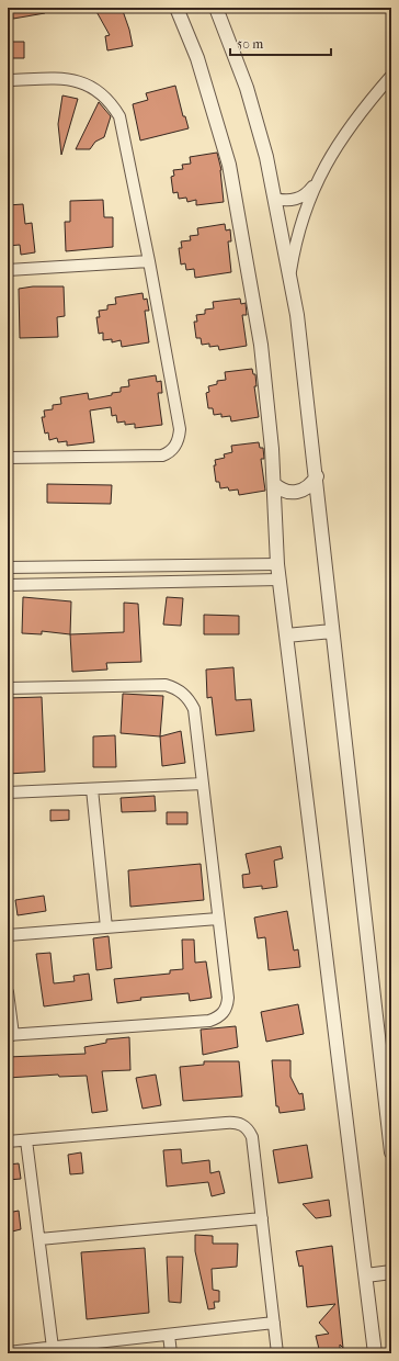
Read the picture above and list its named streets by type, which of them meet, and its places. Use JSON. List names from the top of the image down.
{
  "scale_bar": "50 m"
}
